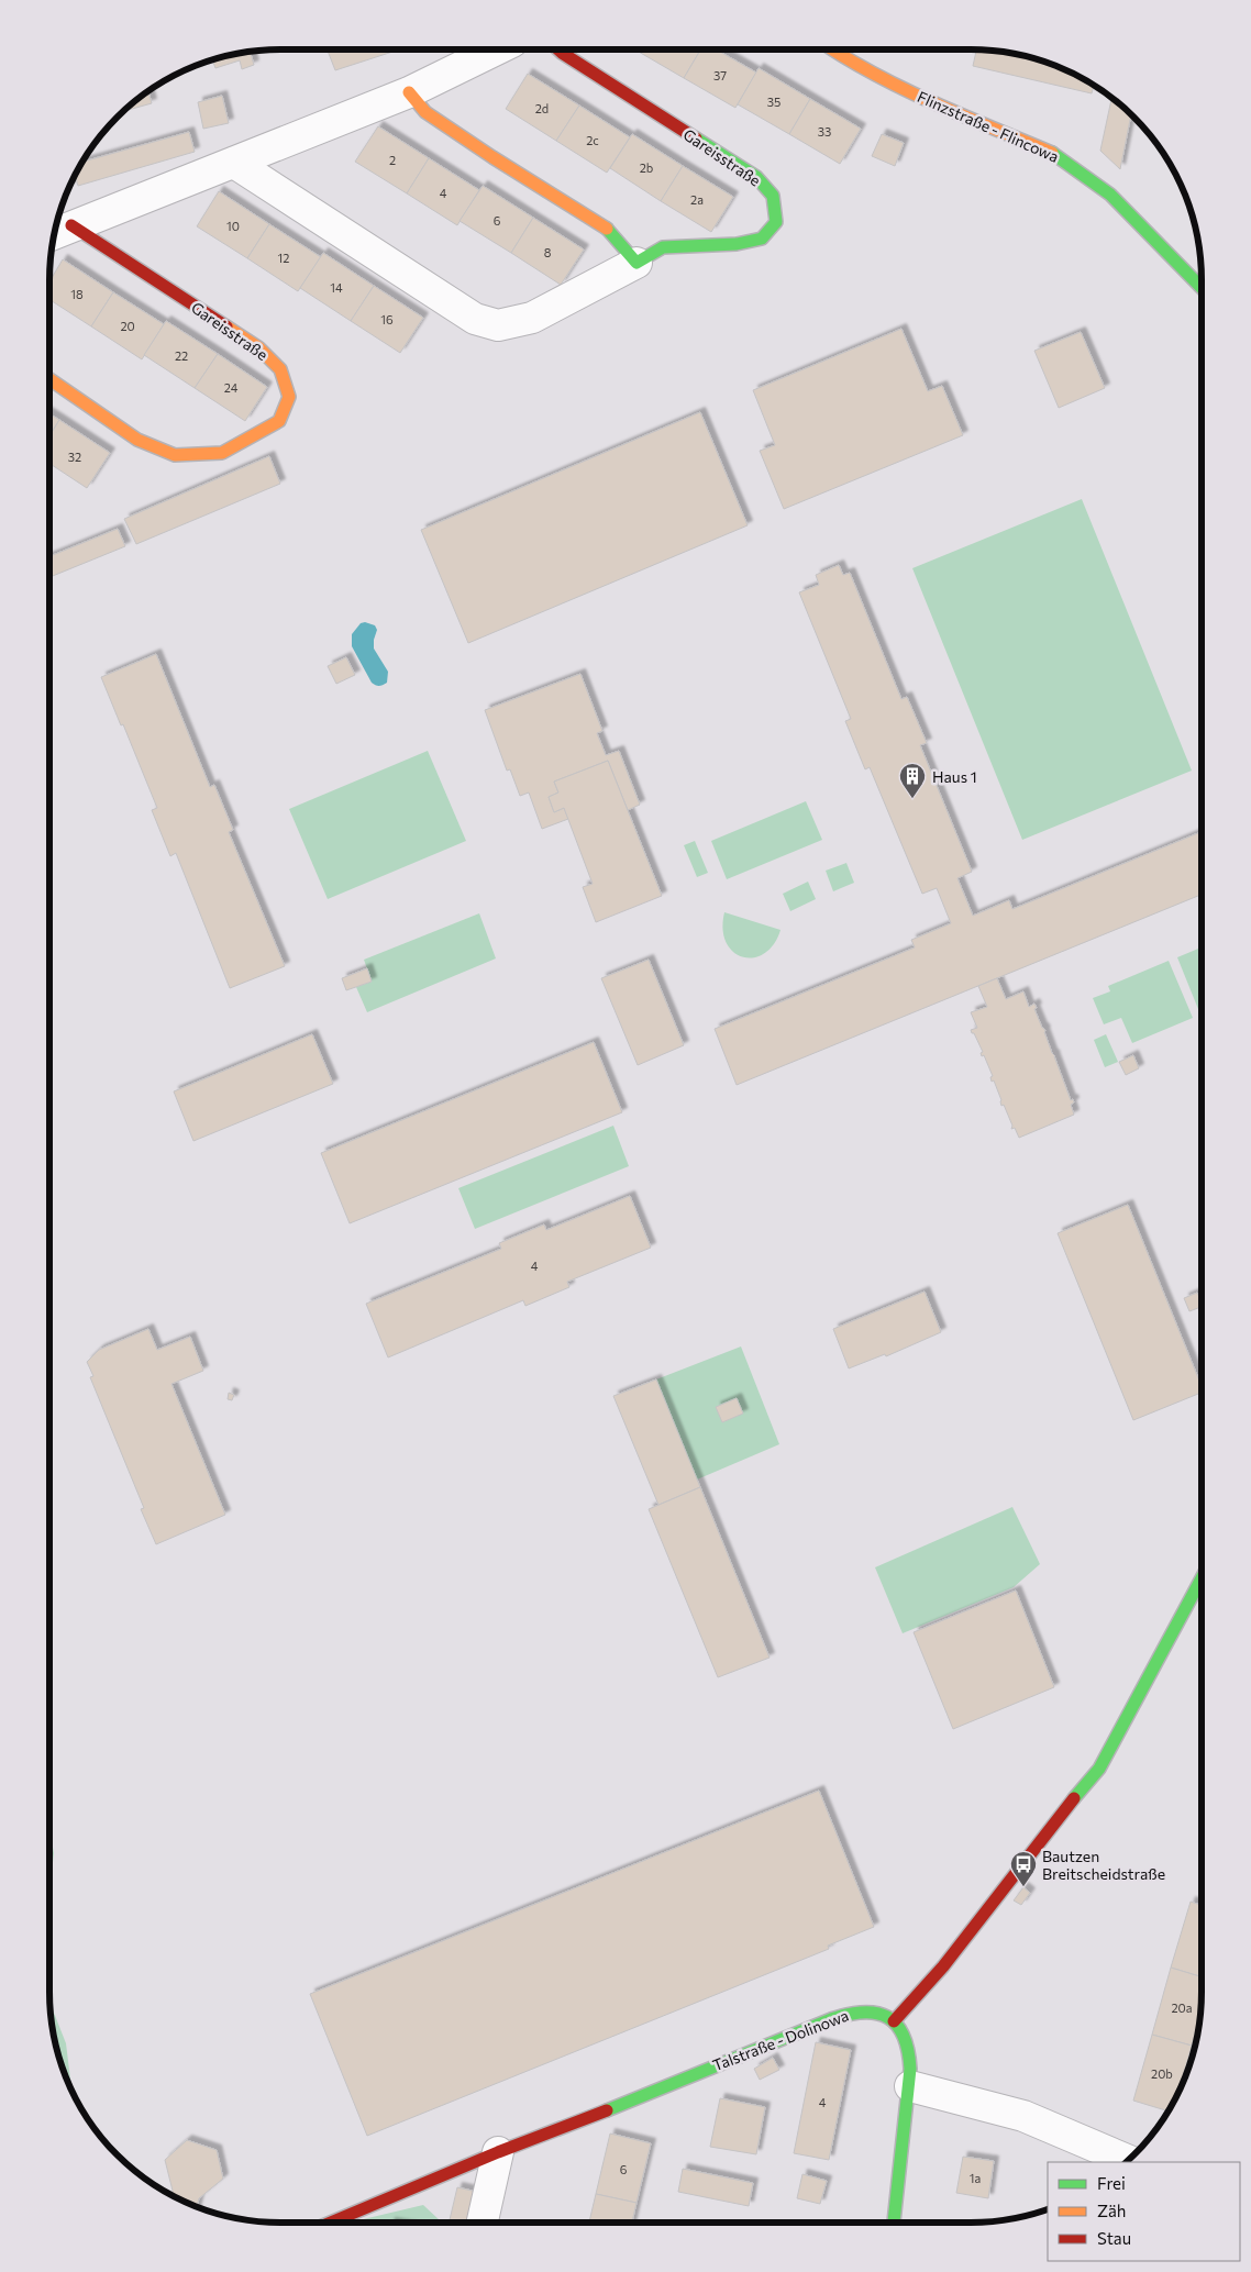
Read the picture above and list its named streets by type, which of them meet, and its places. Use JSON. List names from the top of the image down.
{
  "streets": {
    "street": ["Flinzstraße - Flincowa", "Gareisstraße", "Talstraße - Dolinowa"]
  },
  "places": {
    "building": ["Haus 1"],
    "bus stop": ["Bautzen Breitscheidstraße"]
  },
  "house_numbers": [
    "37",
    "35",
    "2d",
    "33",
    "2c",
    "2",
    "2b",
    "4",
    "2a",
    "6",
    "10",
    "8",
    "12",
    "14",
    "18",
    "16",
    "20",
    "22",
    "24",
    "32",
    "4",
    "20a",
    "20b",
    "4",
    "6",
    "1a"
  ],
  "legend": ["Frei", "Zäh", "Stau"]
}
